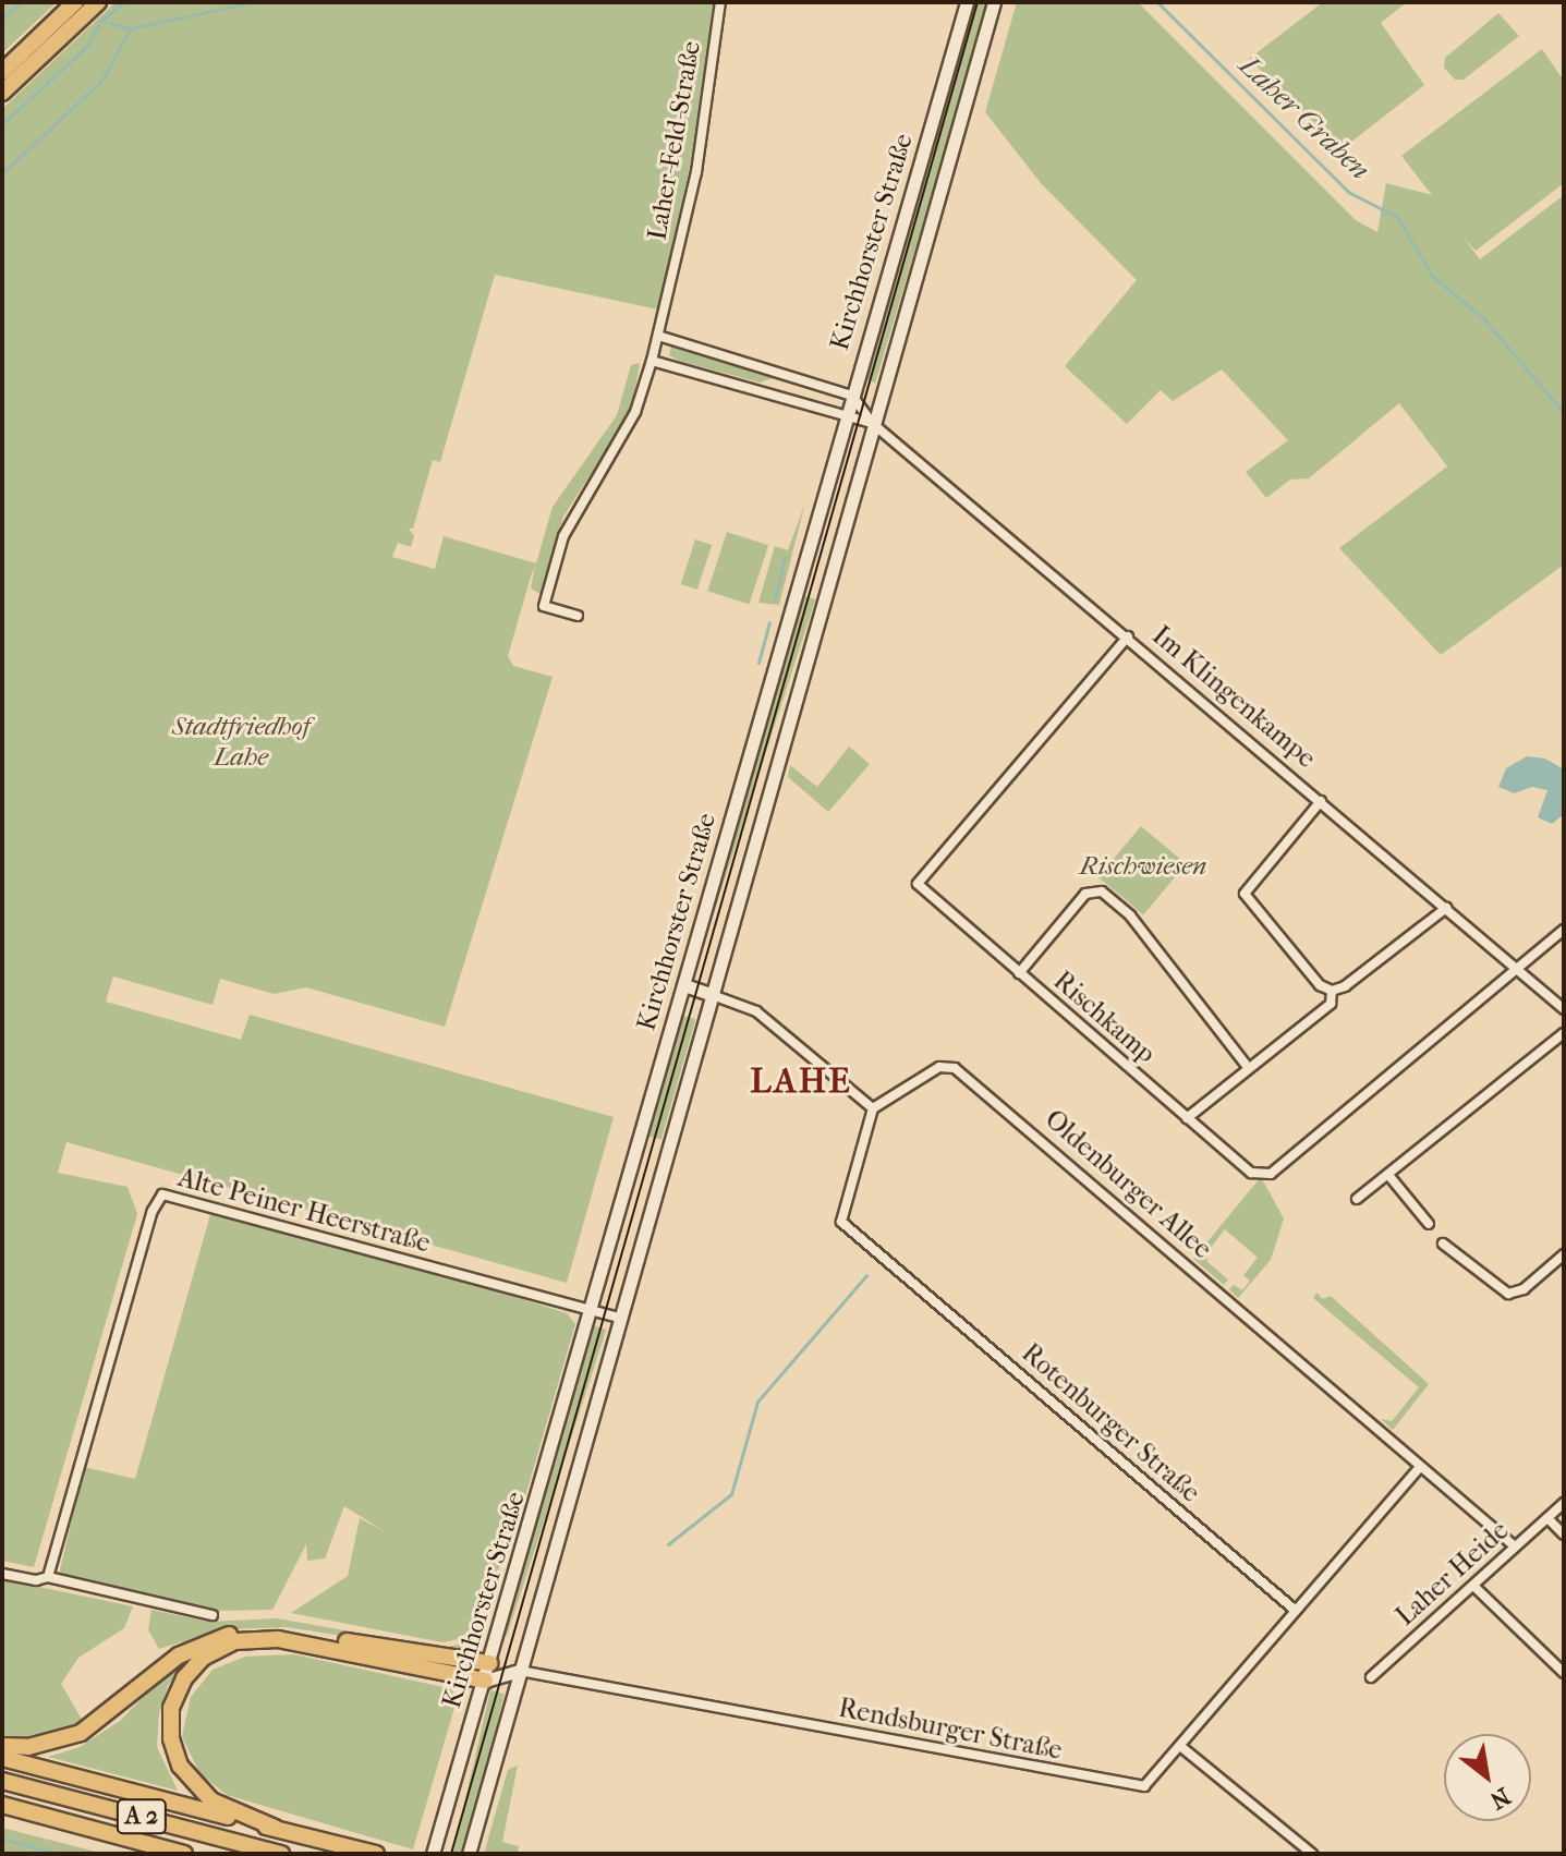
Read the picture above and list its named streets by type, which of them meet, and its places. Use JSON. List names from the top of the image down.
{
  "streets": {
    "highway": ["A 2"],
    "main road": ["Kirchhorster Straße"],
    "street": [
      "Laher-Feld-Straße",
      "Im Klingenkampe",
      "Rischkamp",
      "Oldenburger Allee",
      "Alte Peiner Heerstraße",
      "Rotenburger Straße",
      "Laher Heide",
      "Rendsburger Straße"
    ]
  },
  "crossings": [
    ["Kirchhorster Straße", "Im Klingenkampe"],
    ["Kirchhorster Straße", "Alte Peiner Heerstraße"],
    ["Kirchhorster Straße", "Rendsburger Straße"],
    ["Im Klingenkampe", "Rischkamp"],
    ["Oldenburger Allee", "Rotenburger Straße"],
    ["Oldenburger Allee", "Laher Heide"],
    ["Rotenburger Straße", "Rendsburger Straße"]
  ],
  "districts": ["LAHE"],
  "water": ["Laher Graben"],
  "parks": ["Stadtfriedhof Lahe", "Rischwiesen"],
  "north": "bottom right"
}
